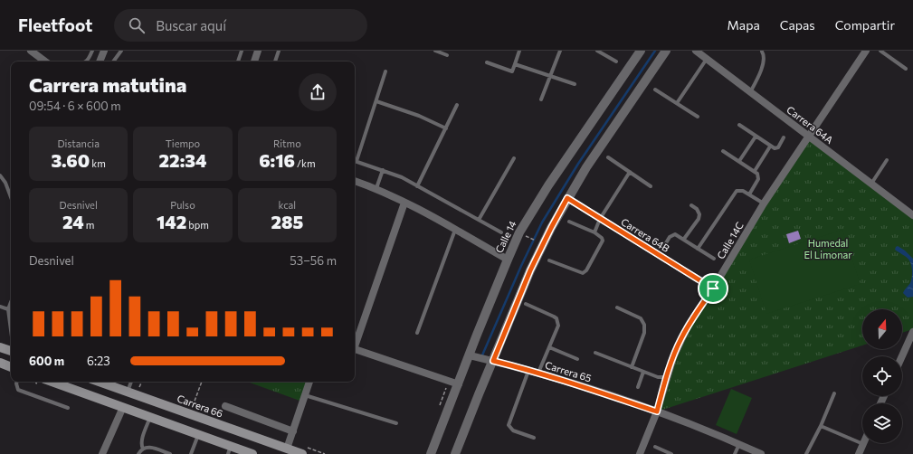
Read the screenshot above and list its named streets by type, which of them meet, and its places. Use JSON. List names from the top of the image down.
{
  "streets": {
    "main road": ["Carrera 66"],
    "street": [
      "Carrera 64A",
      "Carrera 64B",
      "Calle 14",
      "Calle 14C",
      "Carrera 65"
    ]
  },
  "crossings": [
    ["Carrera 64A", "Calle 14C"],
    ["Carrera 64B", "Calle 14C"],
    ["Calle 14", "Carrera 65"],
    ["Calle 14C", "Carrera 65"]
  ],
  "parks": ["Humedal El Limonar"],
  "north": "top",
  "page": {
    "header": "Fleetfoot",
    "search": "Buscar aquí",
    "nav": ["Mapa", "Capas", "Compartir"],
    "heading": ["Carrera matutina", "09:54 · 6 × 600 m"],
    "stats": [
      ["Distancia", "3.60 km"],
      ["Tiempo", "22:34"],
      ["Ritmo", "6:16 /km"],
      ["Desnivel", "24 m"],
      ["Pulso", "142 bpm"],
      ["kcal", "285"]
    ],
    "chart": ["Desnivel", "53–56 m"],
    "list": [
      {
        "name": "600 m",
        "note": "6:23"
      }
    ]
  }
}
